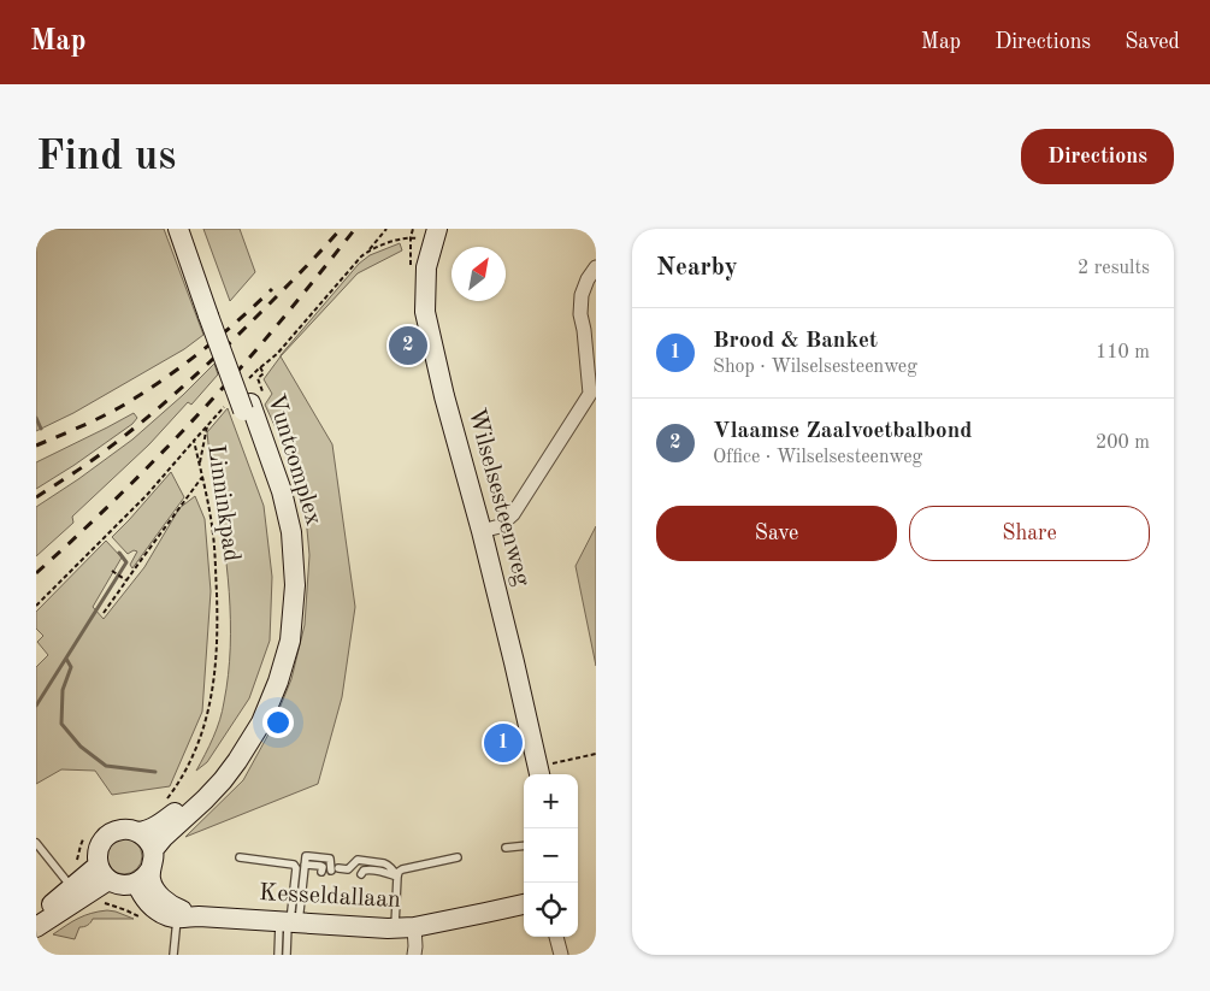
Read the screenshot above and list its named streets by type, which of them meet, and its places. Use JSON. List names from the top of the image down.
{
  "streets": {
    "street": ["Vuntcomplex", "Wilselsesteenweg", "Kesseldallaan"],
    "path": ["Linninkpad"]
  },
  "crossings": [
    ["Vuntcomplex", "Linninkpad"],
    ["Vuntcomplex", "Kesseldallaan"]
  ],
  "north": "top right",
  "page": {
    "header": "Map",
    "nav": ["Map", "Directions", "Saved"],
    "buttons": [
      "Directions",
      ["Save", "Share"]
    ],
    "title": "Find us",
    "heading": ["Nearby", "2 results"],
    "list": [
      {
        "mark": "1",
        "name": "Brood & Banket",
        "note": "Shop · Wilselsesteenweg",
        "value": "110 m"
      },
      {
        "mark": "2",
        "name": "Vlaamse Zaalvoetbalbond",
        "note": "Office · Wilselsesteenweg",
        "value": "200 m"
      }
    ],
    "pins": ["2", "1"],
    "map_buttons": ["+", "−"]
  }
}
